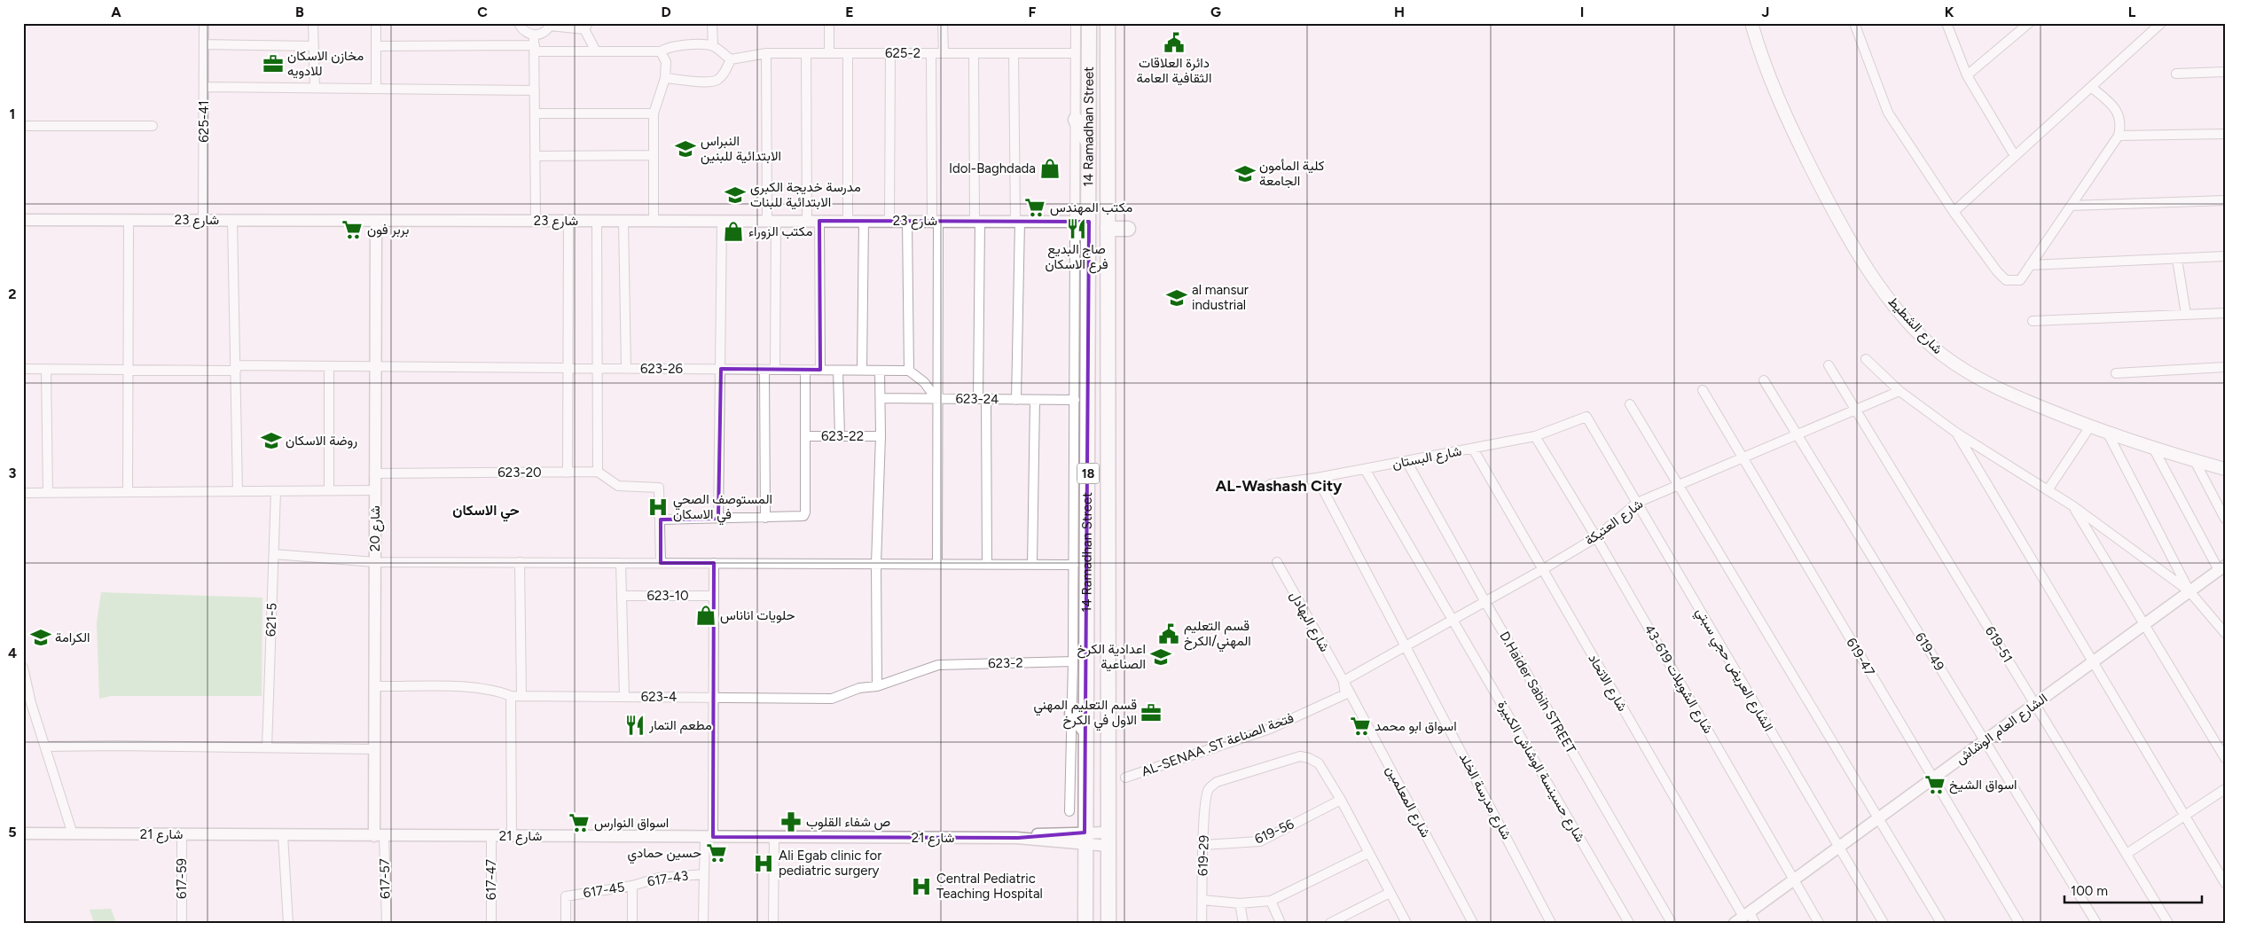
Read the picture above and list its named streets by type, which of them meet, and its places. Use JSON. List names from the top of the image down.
{
  "streets": {
    "main road": ["14 Ramadhan Street", "شارع الشطيط", "18"],
    "street": [
      "625-2",
      "625-41",
      "شارع 23",
      "623-26",
      "623-24",
      "623-22",
      "شارع البستان",
      "623-20",
      "شارع العتيکة",
      "شارع 20",
      "623-10",
      "621-5",
      "شارع البهادل",
      "619-51",
      "619-49",
      "619-47",
      "623-2",
      "الشارع العريض حجي سبتي",
      "شارع الشويلات 619-43",
      "شارع الاتحاد",
      "D.Haider Sabih STREET",
      "623-4",
      "الشارع العام الوشاش",
      "AL-SENAA .ST فتحة الصناعة",
      "شارع حسينسة الوشاش الكبيرة",
      "شارع مدرسة الخلد",
      "شارع المعلمين",
      "619-56",
      "شارع 21",
      "619-29",
      "617-59",
      "617-57",
      "617-43",
      "617-47",
      "617-45"
    ]
  },
  "crossings": [
    ["625-41", "شارع 23"],
    ["14 Ramadhan Street", "شارع 23"],
    ["14 Ramadhan Street", "شارع 21"],
    ["شارع 23", "شارع 20"],
    ["623-26", "شارع 20"],
    ["شارع البستان", "الشارع العريض حجي سبتي"],
    ["شارع البستان", "شارع الشويلات 619-43"],
    ["شارع البستان", "شارع الاتحاد"],
    ["شارع البستان", "D.Haider Sabih STREET"],
    ["شارع البستان", "شارع حسينسة الوشاش الكبيرة"],
    ["شارع البستان", "شارع مدرسة الخلد"],
    ["623-20", "شارع 20"],
    ["شارع العتيکة", "شارع البهادل"],
    ["شارع العتيکة", "619-51"],
    ["شارع العتيکة", "619-49"],
    ["شارع العتيکة", "619-47"],
    ["شارع العتيکة", "الشارع العريض حجي سبتي"],
    ["شارع العتيکة", "شارع الشويلات 619-43"],
    ["شارع العتيکة", "شارع الاتحاد"],
    ["شارع العتيکة", "D.Haider Sabih STREET"],
    ["شارع العتيکة", "AL-SENAA .ST فتحة الصناعة"],
    ["شارع العتيکة", "شارع حسينسة الوشاش الكبيرة"],
    ["شارع العتيکة", "شارع مدرسة الخلد"],
    ["شارع العتيکة", "شارع المعلمين"],
    ["شارع 20", "623-4"],
    ["شارع 20", "شارع 21"],
    ["شارع 20", "617-57"],
    ["623-10", "617-43"],
    ["شارع البهادل", "AL-SENAA .ST فتحة الصناعة"],
    ["شارع البهادل", "شارع المعلمين"],
    ["619-51", "الشارع العام الوشاش"],
    ["619-49", "الشارع العام الوشاش"],
    ["619-47", "الشارع العام الوشاش"],
    ["623-2", "623-4"],
    ["الشارع العريض حجي سبتي", "الشارع العام الوشاش"],
    ["شارع الشويلات 619-43", "الشارع العام الوشاش"],
    ["شارع الاتحاد", "الشارع العام الوشاش"],
    ["623-4", "617-43"],
    ["AL-SENAA .ST فتحة الصناعة", "شارع المعلمين"],
    ["619-56", "619-29"],
    ["شارع 21", "617-59"],
    ["شارع 21", "617-57"],
    ["شارع 21", "617-43"],
    ["شارع 21", "617-47"],
    ["617-43", "617-45"]
  ],
  "districts": ["AL-Washash City", "حي الاسكان"],
  "places": {
    "public building": ["دائرة العلاقات الثقافية العامة", "قسم التعليم المهني/الكرخ"],
    "office": ["مخازن الاسكان للادويه", "قسم التعليم المهني الاول في الكرخ"],
    "school or university": [
      "النبراس الابتدائية للبنين",
      "كلية المأمون الجامعة",
      "مدرسة خديجة الكبرى الابتدائية للبنات",
      "al mansur industrial",
      "روضة الاسكان",
      "الكرامة",
      "اعدادية الكرخ الصناعية"
    ],
    "shop": ["Idol-Baghdada", "مكتب الزوراء", "حلويات اناناس"],
    "supermarket": [
      "مكتب المهندس",
      "بربر فون",
      "اسواق ابو محمد",
      "اسواق الشيخ",
      "اسواق النوارس",
      "حسين حمادي"
    ],
    "restaurant": ["صاج البديع فرع الاسكان", "مطعم التمار"],
    "hospital": ["المستوصف الصحي في الاسكان", "Ali Egab clinic for pediatric surgery", "Central Pediatric Teaching Hospital"],
    "pharmacy": ["ص شفاء القلوب"]
  },
  "scale_bar": "100 m",
  "grid": {
    "columns": [
      "A",
      "B",
      "C",
      "D",
      "E",
      "F",
      "G",
      "H",
      "I",
      "J",
      "K",
      "L"
    ],
    "rows": [
      "1",
      "2",
      "3",
      "4",
      "5"
    ]
  }
}
